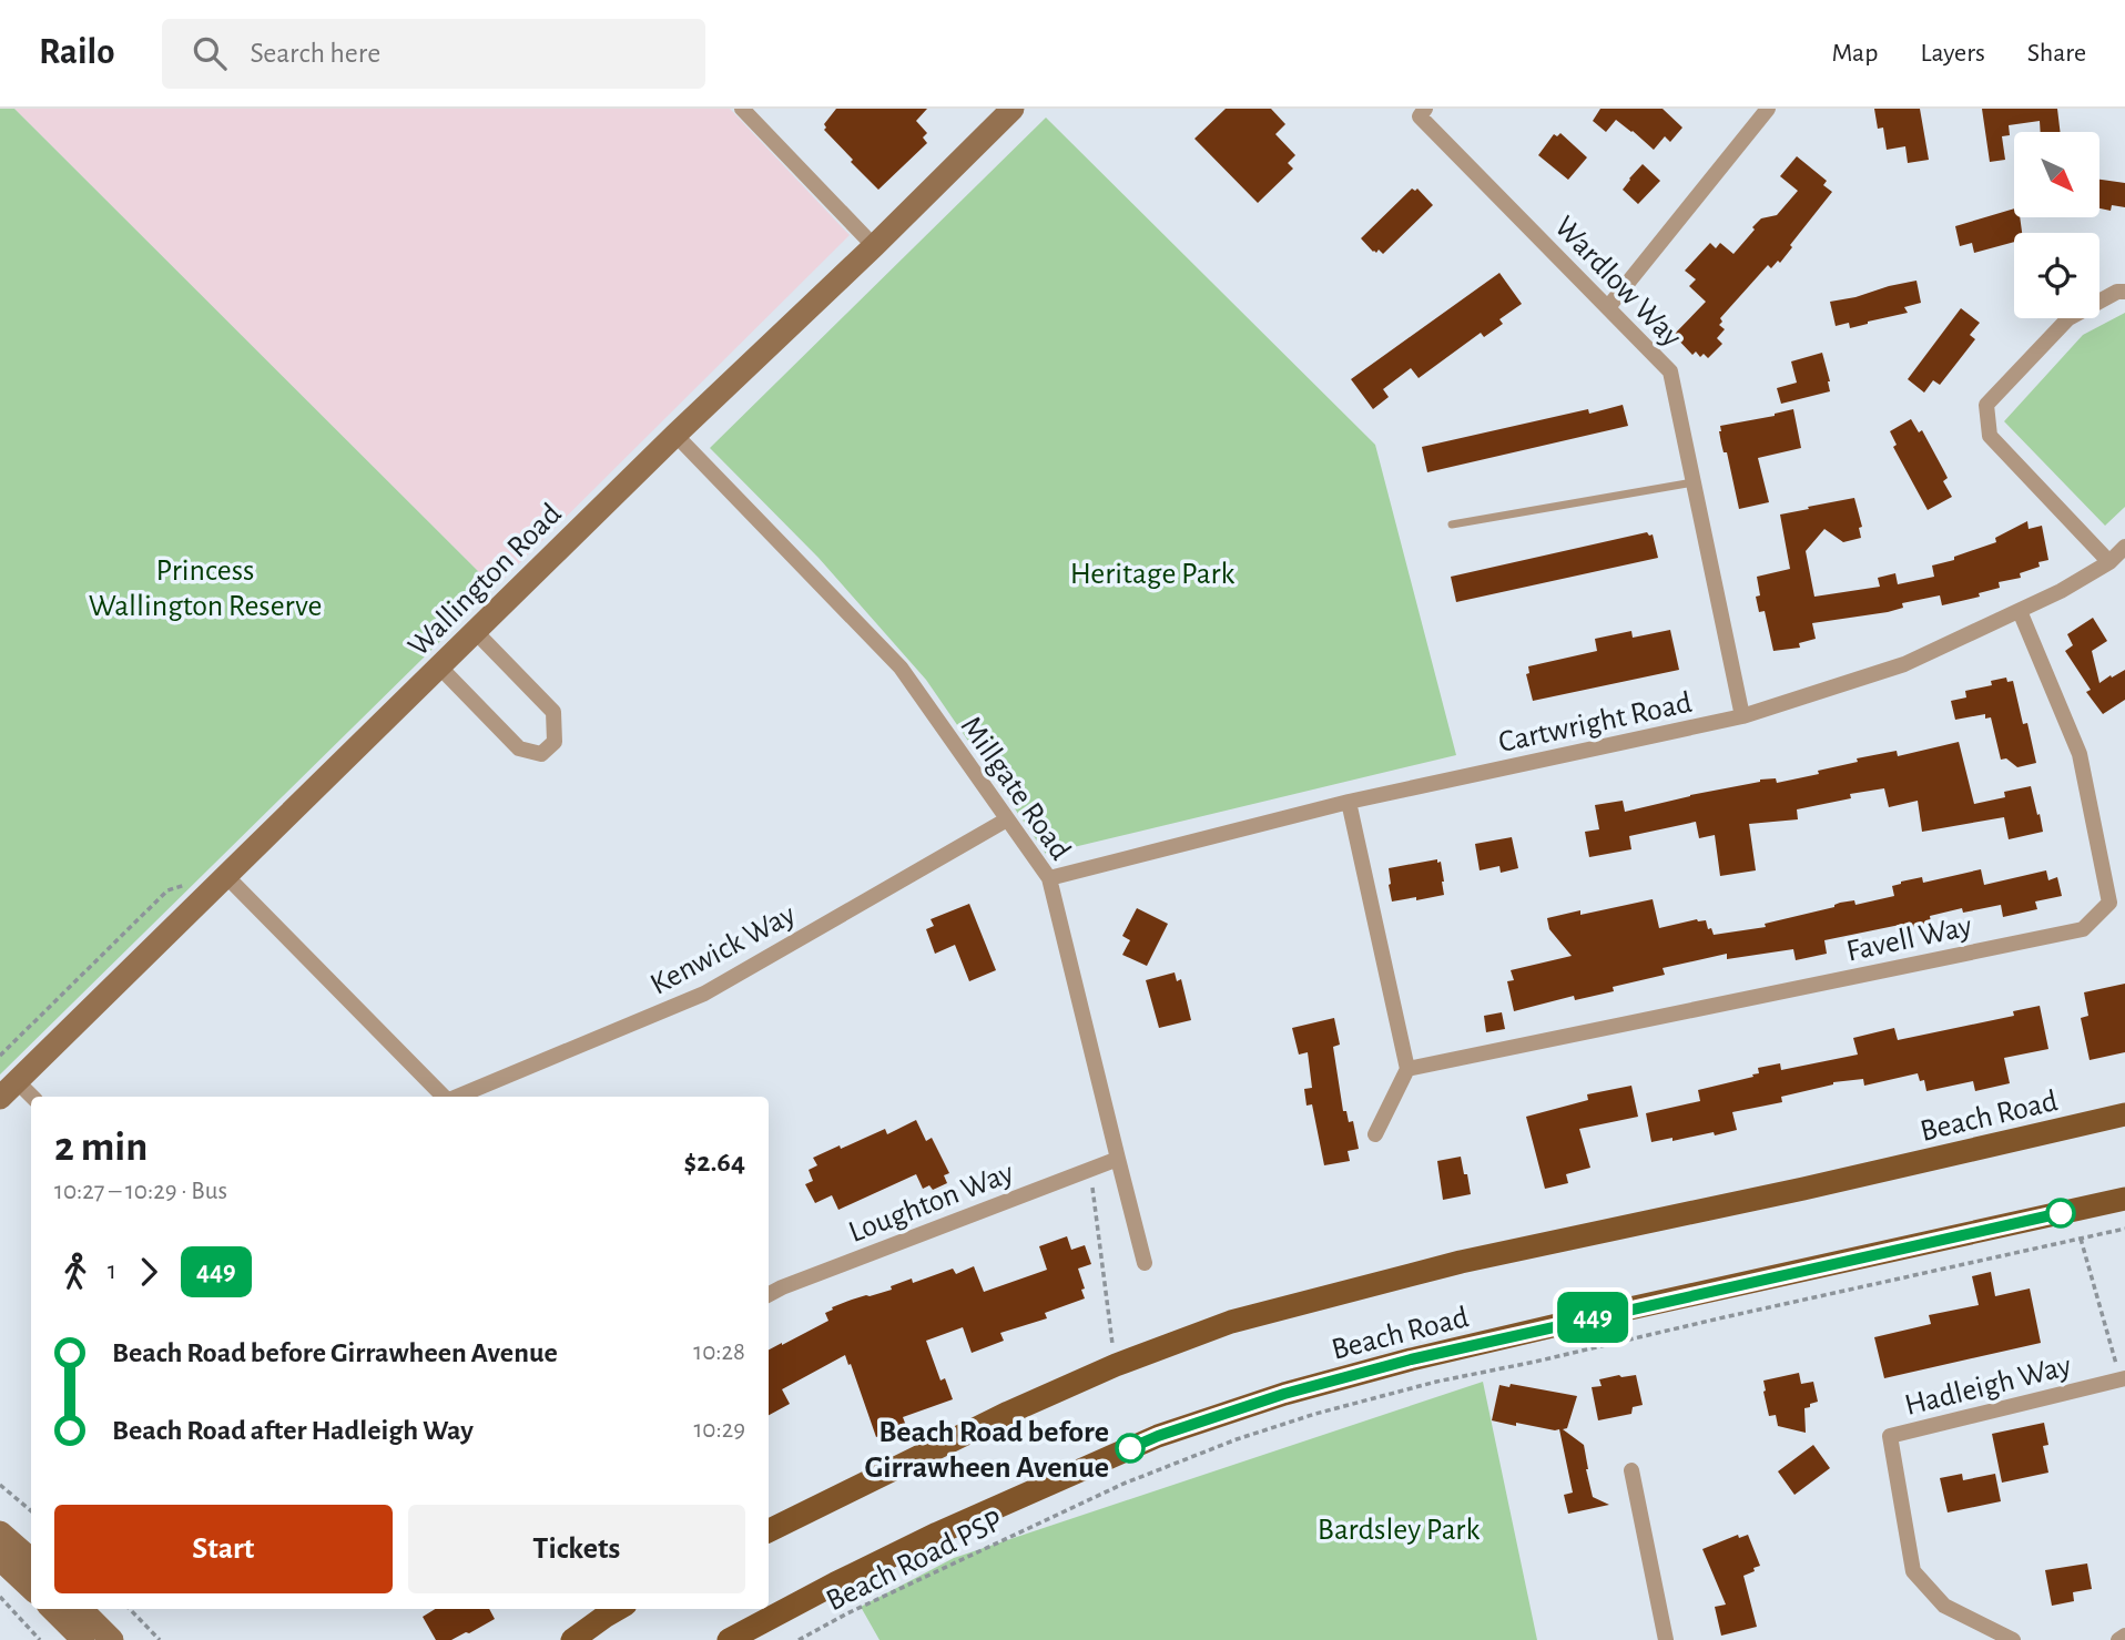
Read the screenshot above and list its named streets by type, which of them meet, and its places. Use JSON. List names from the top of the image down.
{
  "streets": {
    "main road": ["Beach Road"],
    "street": [
      "Wardlow Way",
      "Wallington Road",
      "Cartwright Road",
      "Millgate Road",
      "Favell Way",
      "Kenwick Way",
      "Loughton Way",
      "Hadleigh Way"
    ],
    "path": ["Beach Road PSP"]
  },
  "crossings": [
    ["Wardlow Way", "Cartwright Road"],
    ["Wallington Road", "Millgate Road"],
    ["Wallington Road", "Kenwick Way"],
    ["Cartwright Road", "Millgate Road"],
    ["Cartwright Road", "Favell Way"],
    ["Millgate Road", "Kenwick Way"],
    ["Millgate Road", "Loughton Way"]
  ],
  "parks": ["Princess Wallington Reserve", "Heritage Park", "Bardsley Park"],
  "places": ["Beach Road before Girrawheen Avenue"],
  "lines": ["bus line 449"],
  "north": "bottom right",
  "page": {
    "header": "Railo",
    "search": "Search here",
    "nav": ["Map", "Layers", "Share"],
    "on_map": "449",
    "heading": ["2 min", "10:27 – 10:29 · Bus", "$2.64"],
    "legs": ["1", "449"],
    "list": [
      {
        "name": "Beach Road before Girrawheen Avenue",
        "value": "10:28"
      },
      {
        "name": "Beach Road after Hadleigh Way",
        "value": "10:29"
      }
    ],
    "buttons": ["Start", "Tickets"]
  }
}
